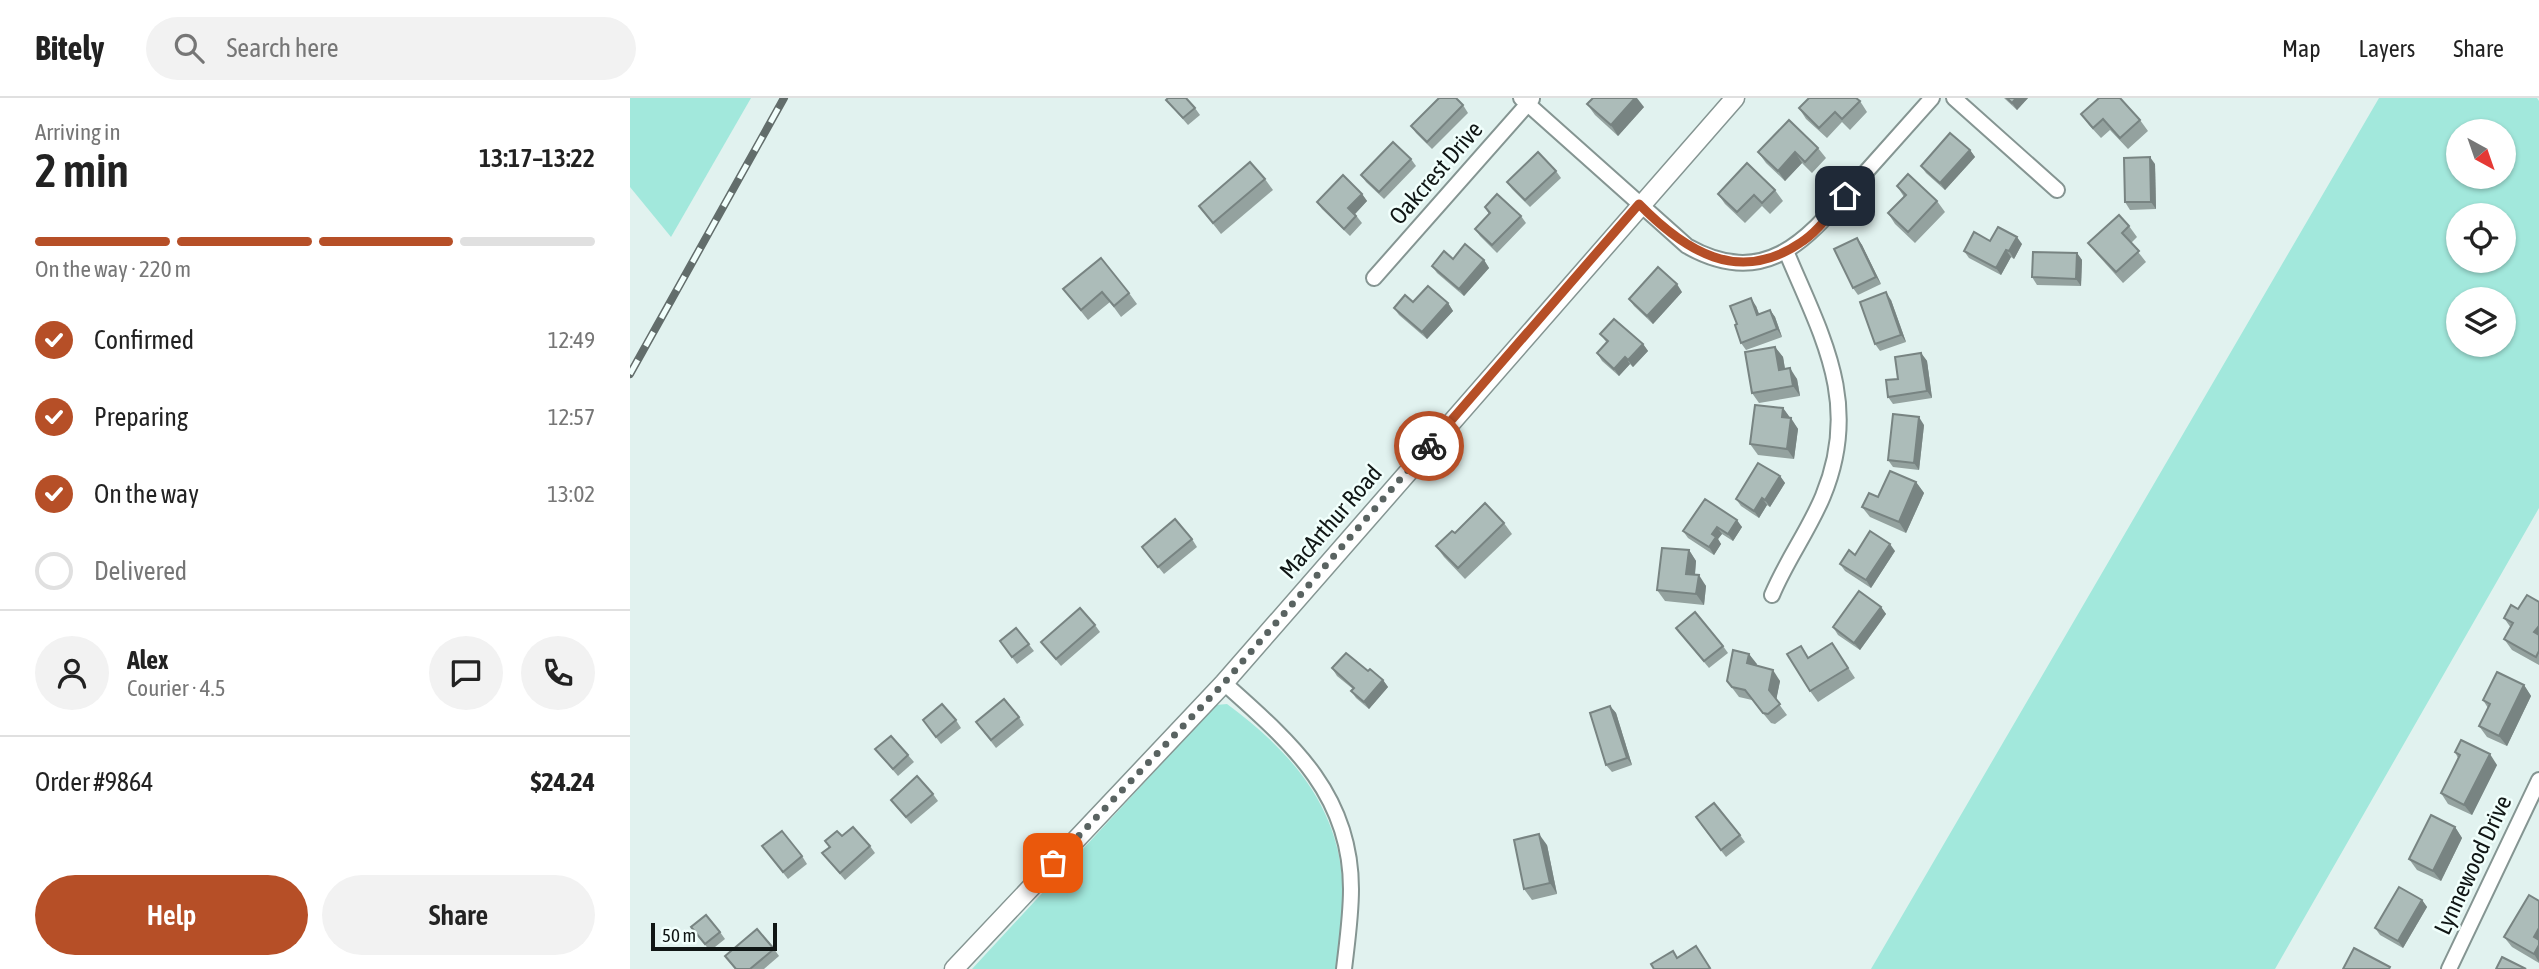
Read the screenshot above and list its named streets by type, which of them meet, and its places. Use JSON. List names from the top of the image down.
{
  "streets": {
    "street": ["Oakcrest Drive", "MacArthur Road", "Lynnewood Drive"]
  },
  "scale_bar": "50 m",
  "north": "bottom right",
  "page": {
    "header": "Bitely",
    "search": "Search here",
    "nav": ["Map", "Layers", "Share"],
    "heading": ["2 min", "Arriving in", "13:17–13:22"],
    "panel": [
      "Alex",
      "Courier · 4.5",
      "Order #9864",
      "$24.24"
    ],
    "bar": "On the way · 220 m",
    "list": [
      ["Confirmed", "12:49"],
      ["Preparing", "12:57"],
      ["On the way", "13:02"],
      "Delivered"
    ],
    "buttons": ["Help", "Share"],
    "scale": "50 m"
  }
}
